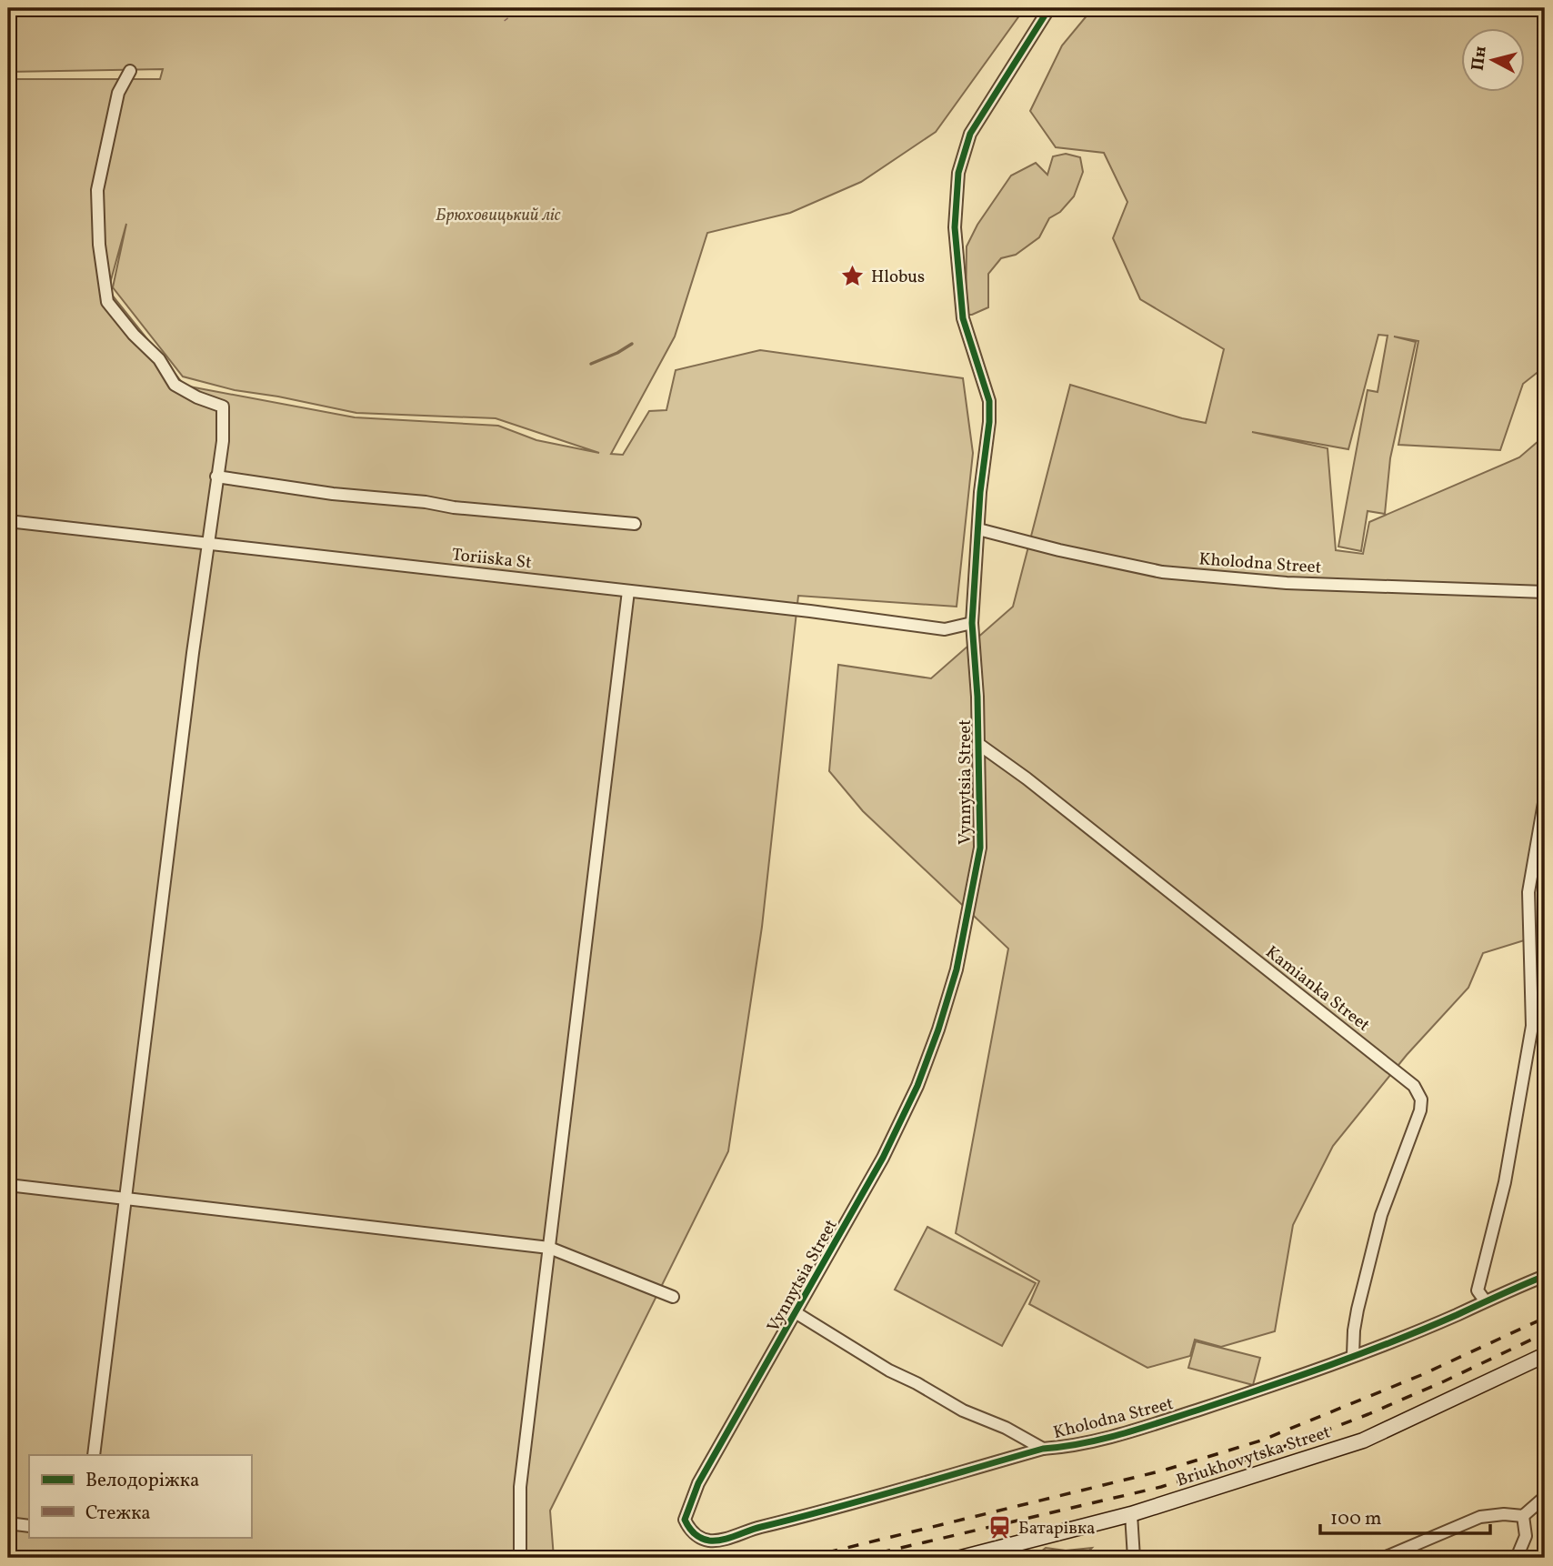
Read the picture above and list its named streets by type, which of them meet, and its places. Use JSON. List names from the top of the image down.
{
  "streets": {
    "main road": ["Briukhovytska Street"],
    "street": [
      "Toriiska St",
      "Kholodna Street",
      "Vynnytsia Street",
      "Kamianka Street"
    ]
  },
  "crossings": [
    ["Toriiska St", "Vynnytsia Street"],
    ["Kholodna Street", "Vynnytsia Street"],
    ["Kholodna Street", "Kamianka Street"],
    ["Vynnytsia Street", "Kamianka Street"]
  ],
  "parks": ["Брюховицький ліс"],
  "places": {
    "place": ["Hlobus"],
    "station": ["Батарівка"]
  },
  "legend": ["Велодоріжка", "Стежка"],
  "scale_bar": "100 m",
  "north": "left"
}
